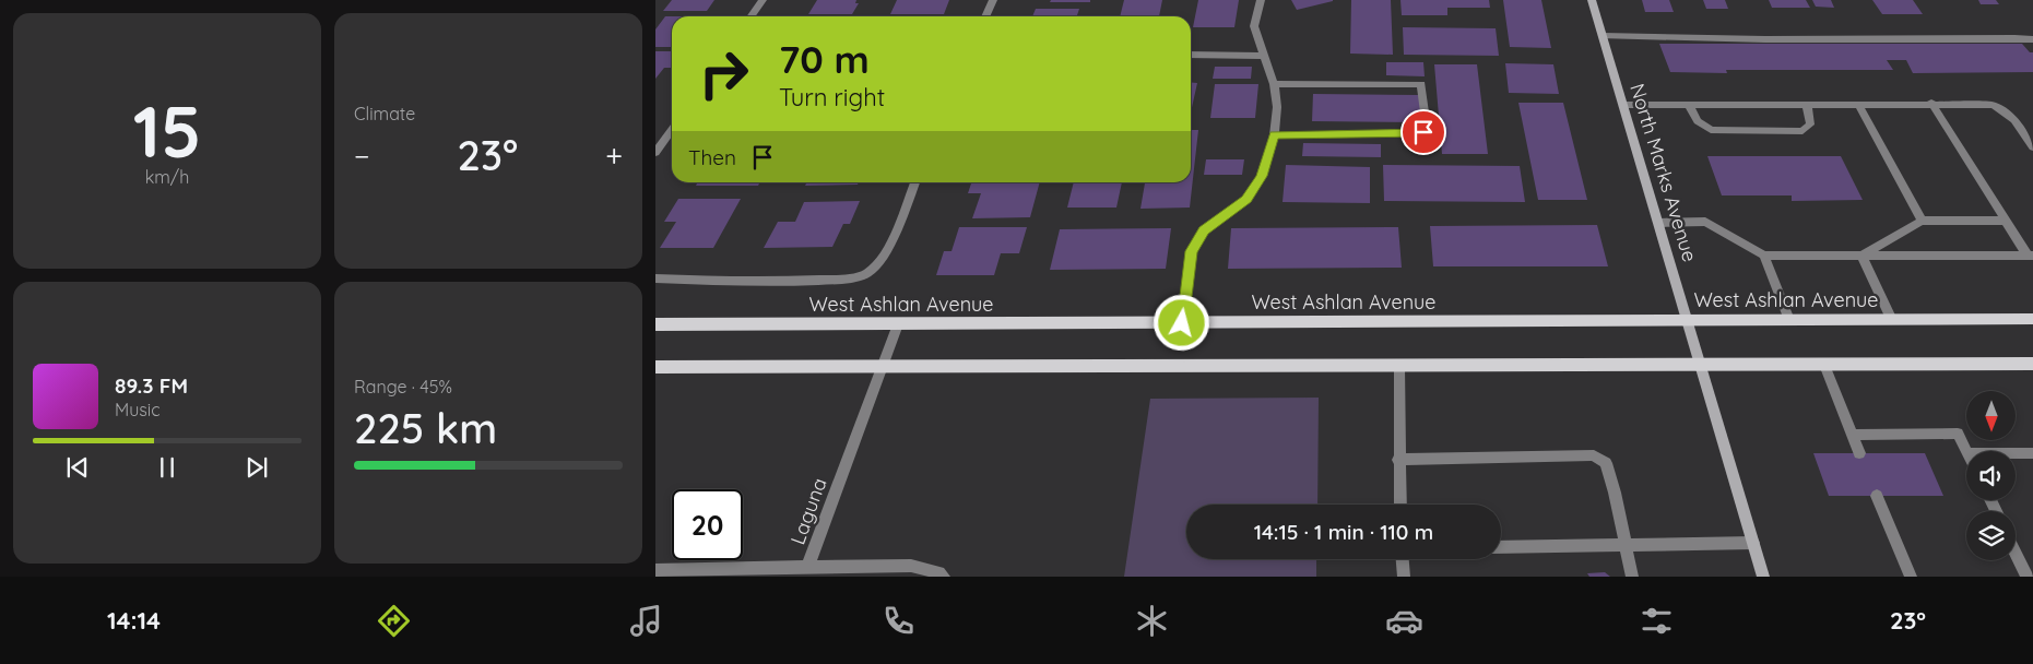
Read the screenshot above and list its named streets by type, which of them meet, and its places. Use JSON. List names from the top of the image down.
{
  "streets": {
    "main road": ["North Marks Avenue", "West Ashlan Avenue"],
    "street": ["Laguna"]
  },
  "crossings": [
    ["North Marks Avenue", "West Ashlan Avenue"],
    ["West Ashlan Avenue", "Laguna"]
  ],
  "north": "bottom",
  "page": {
    "tile": [
      ["15", "km/h"],
      "Climate",
      ["Range · 45%", "225 km"]
    ],
    "turn": ["70 m", "Turn right"],
    "then": "Then",
    "heat": ["−", "23°", "+"],
    "song": ["89.3 FM", "Music"],
    "limit": "20",
    "trip": "14:15 · 1 min · 110 m",
    "tabs": ["14:14", "23°"]
  }
}
